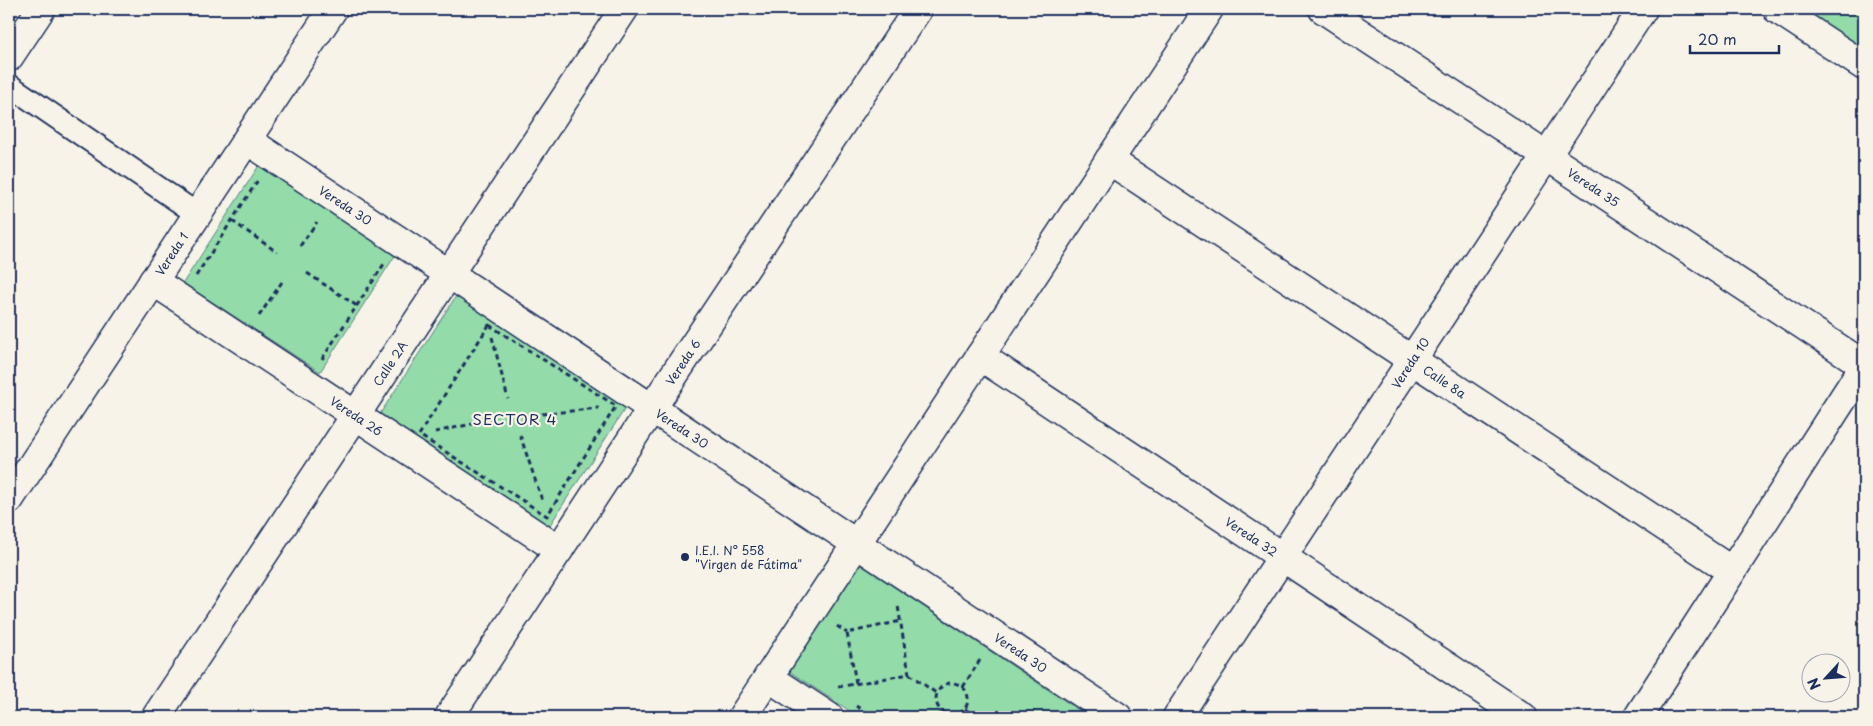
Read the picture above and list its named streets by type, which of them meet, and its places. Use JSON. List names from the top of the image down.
{
  "streets": {
    "street": [
      "Vereda 35",
      "Vereda 30",
      "Vereda 1",
      "Vereda 6",
      "Calle 2A",
      "Vereda 10",
      "Calle 8a",
      "Vereda 26",
      "Vereda 32"
    ]
  },
  "crossings": [
    ["Vereda 35", "Vereda 10"],
    ["Vereda 30", "Vereda 1"],
    ["Vereda 30", "Vereda 6"],
    ["Vereda 30", "Calle 2A"],
    ["Vereda 1", "Vereda 26"],
    ["Vereda 6", "Vereda 26"],
    ["Calle 2A", "Vereda 26"],
    ["Vereda 10", "Calle 8a"],
    ["Vereda 10", "Vereda 32"]
  ],
  "districts": ["SECTOR 4"],
  "places": ["I.E.I. N° 558 \"Virgen de Fátima\""],
  "scale_bar": "20 m",
  "north": "bottom left"
}
